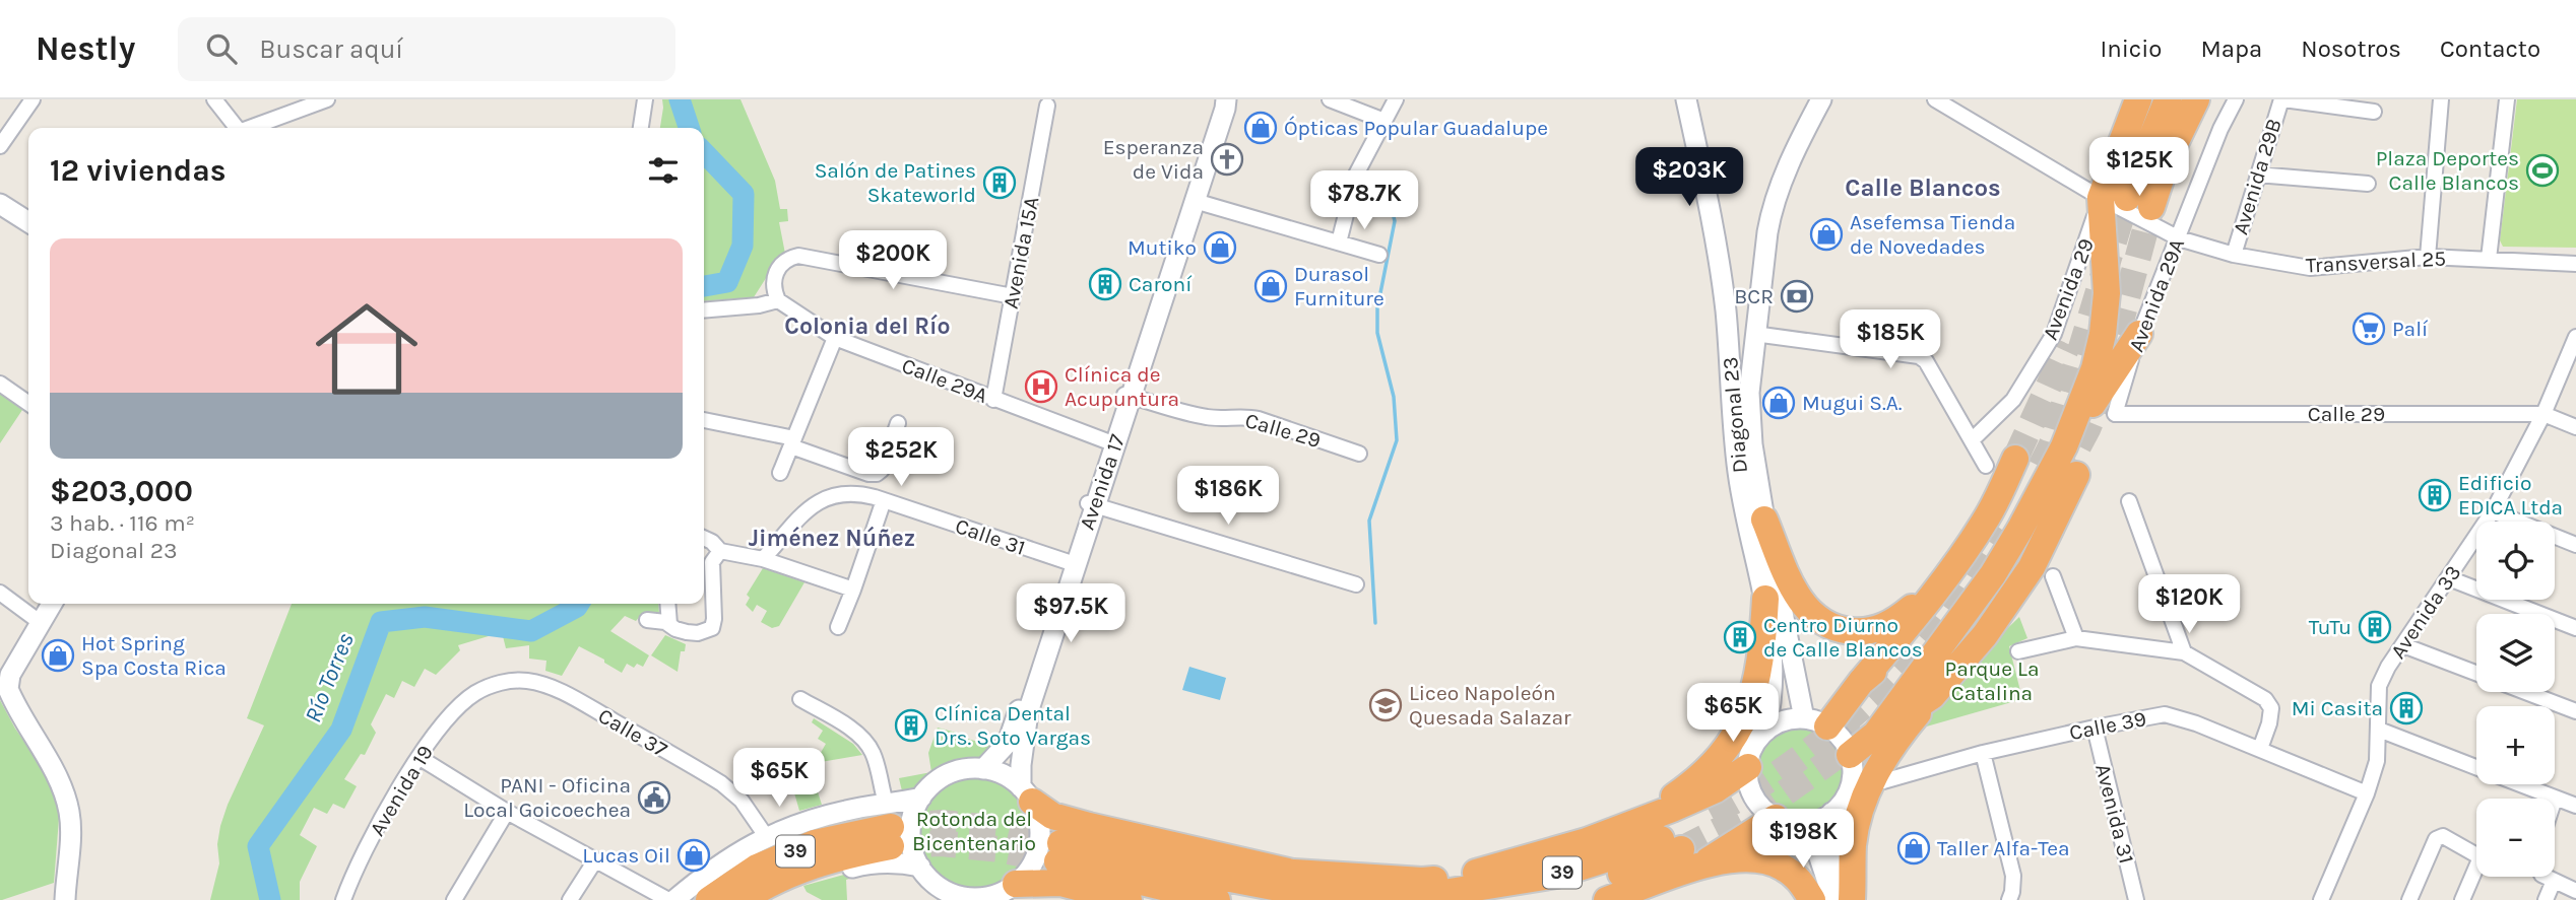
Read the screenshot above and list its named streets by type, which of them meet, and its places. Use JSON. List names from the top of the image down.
{
  "streets": {
    "highway": ["39"],
    "main road": ["Diagonal 23", "Avenida 17"],
    "street": [
      "Avenida 29B",
      "Avenida 15A",
      "Transversal 25",
      "Avenida 29",
      "Avenida 29A",
      "Calle 29A",
      "Calle 29",
      "Calle 31",
      "Avenida 33",
      "Calle 39",
      "Calle 37",
      "Avenida 19",
      "Avenida 31"
    ]
  },
  "crossings": [
    ["Avenida 29B", "Transversal 25"],
    ["Avenida 15A", "Calle 29A"],
    ["Transversal 25", "Avenida 29"],
    ["Transversal 25", "Avenida 29A"],
    ["Avenida 29A", "Calle 29"],
    ["Calle 29A", "Avenida 17"],
    ["Calle 29", "Avenida 17"],
    ["Calle 29", "Avenida 33"],
    ["Avenida 17", "Calle 31"],
    ["Avenida 33", "Calle 39"],
    ["Calle 39", "Avenida 31"],
    ["Calle 37", "Avenida 19"]
  ],
  "districts": ["Calle Blancos", "Colonia del Río", "Jiménez Núñez"],
  "water": ["Río Torres"],
  "parks": ["Parque La Catalina", "Rotonda del Bicentenario"],
  "places": {
    "shop": [
      "Ópticas Popular Guadalupe",
      "Asefemsa Tienda de Novedades",
      "Mutiko",
      "Durasol Furniture",
      "Mugui S.A.",
      "Hot Spring Spa Costa Rica",
      "Taller Alfa-Tea",
      "Lucas Oil"
    ],
    "church": ["Esperanza de Vida"],
    "sports": ["Plaza Deportes Calle Blancos"],
    "building": [
      "Salón de Patines Skateworld",
      "Caroní",
      "Edificio EDICA Ltda",
      "TuTu",
      "Centro Diurno de Calle Blancos",
      "Mi Casita",
      "Clínica Dental Drs. Soto Vargas"
    ],
    "bank": ["BCR"],
    "supermarket": ["Palí"],
    "hospital": ["Clínica de Acupuntura"],
    "school or university": ["Liceo Napoleón Quesada Salazar"],
    "public building": ["PANI - Oficina Local Goicoechea"]
  },
  "page": {
    "header": "Nestly",
    "search": "Buscar aquí",
    "nav": [
      "Inicio",
      "Mapa",
      "Nosotros",
      "Contacto"
    ],
    "heading": "12 viviendas",
    "price": [
      "$125K",
      "$203K",
      "$78.7K",
      "$200K",
      "$185K",
      "$252K",
      "$186K",
      "$120K",
      "$97.5K",
      "$65K",
      "$65K",
      "$198K"
    ],
    "list": [
      {
        "name": "$203,000",
        "note": "3 hab. · 116 m² · Diagonal 23"
      }
    ],
    "map_buttons": ["+", "−"]
  }
}
